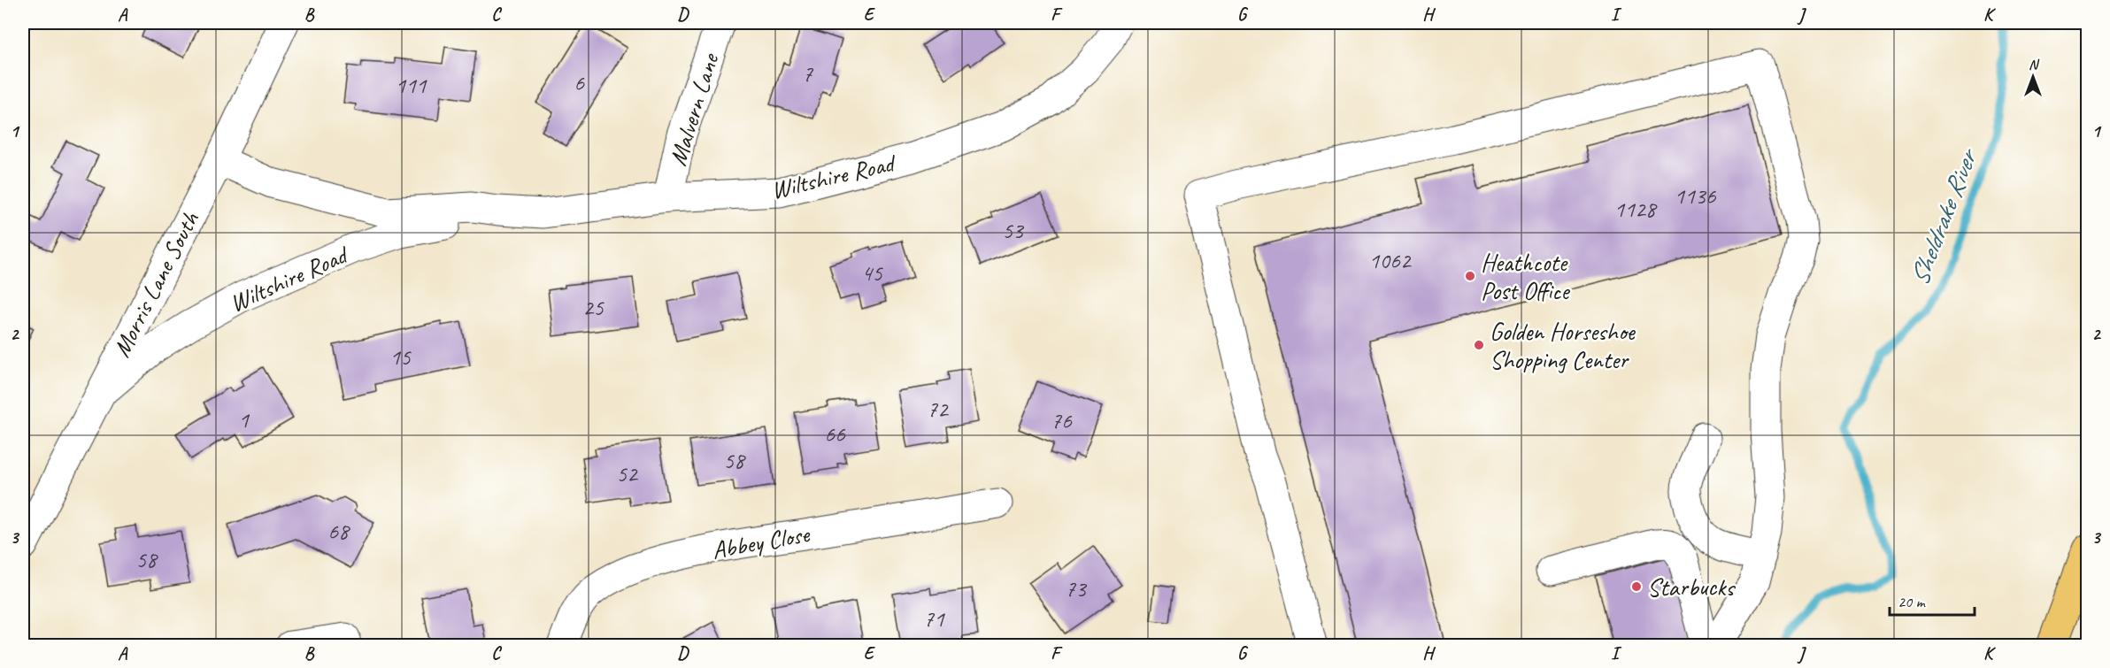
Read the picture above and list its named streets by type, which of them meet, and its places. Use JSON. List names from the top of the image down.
{
  "streets": {
    "street": [
      "Malvern Lane",
      "Wiltshire Road",
      "Morris Lane South",
      "Abbey Close"
    ]
  },
  "crossings": [
    ["Malvern Lane", "Wiltshire Road"],
    ["Wiltshire Road", "Morris Lane South"]
  ],
  "water": ["Sheldrake River"],
  "places": ["Heathcote Post Office", "Golden Horseshoe Shopping Center", "Starbucks"],
  "house_numbers": [
    "7",
    "6",
    "111",
    "1136",
    "1128",
    "53",
    "1062",
    "45",
    "25",
    "15",
    "72",
    "1",
    "76",
    "66",
    "58",
    "52",
    "68",
    "58",
    "73",
    "71"
  ],
  "scale_bar": "20 m",
  "north": "top",
  "grid": {
    "columns": [
      "A",
      "B",
      "C",
      "D",
      "E",
      "F",
      "G",
      "H",
      "I",
      "J",
      "K"
    ],
    "rows": ["1", "2", "3"]
  }
}
